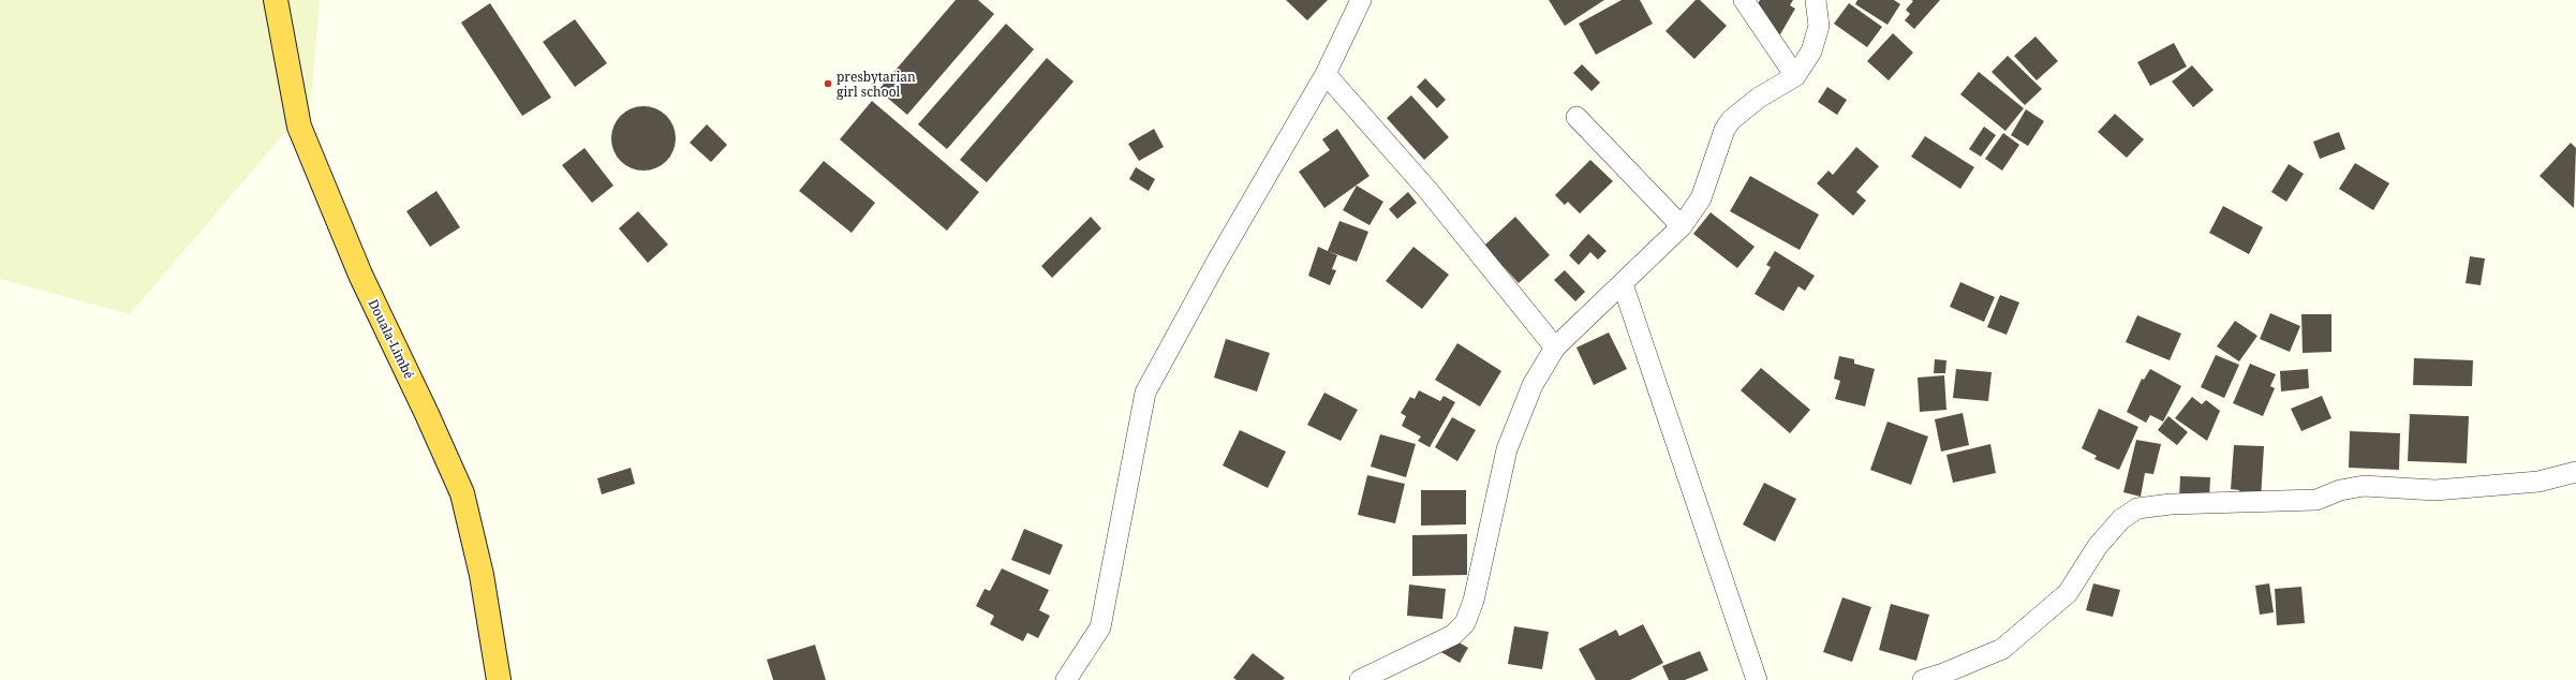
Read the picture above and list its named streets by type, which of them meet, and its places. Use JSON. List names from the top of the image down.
{
  "streets": {
    "highway": ["Douala-Limbé"]
  },
  "places": ["presbytarian girl school"]
}
